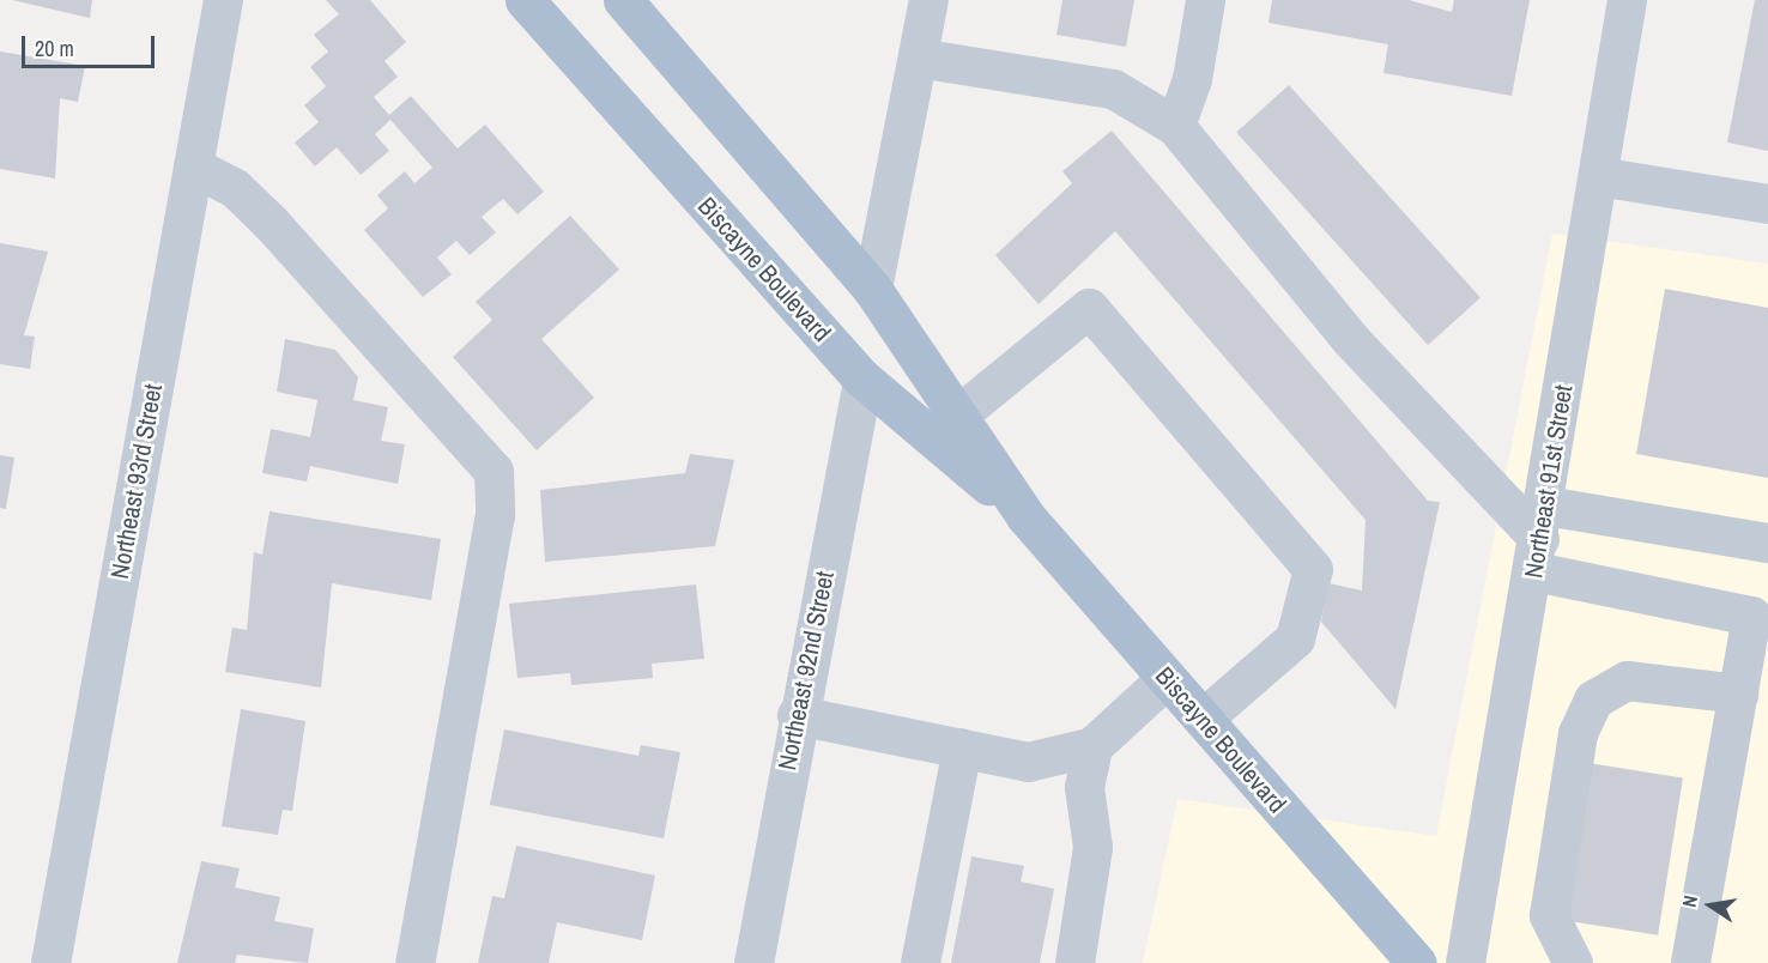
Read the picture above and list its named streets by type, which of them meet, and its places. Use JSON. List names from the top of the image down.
{
  "streets": {
    "main road": ["Biscayne Boulevard"],
    "street": ["Northeast 93rd Street", "Northeast 91st Street", "Northeast 92nd Street"]
  },
  "crossings": [
    ["Biscayne Boulevard", "Northeast 92nd Street"]
  ],
  "scale_bar": "20 m",
  "north": "left"
}
